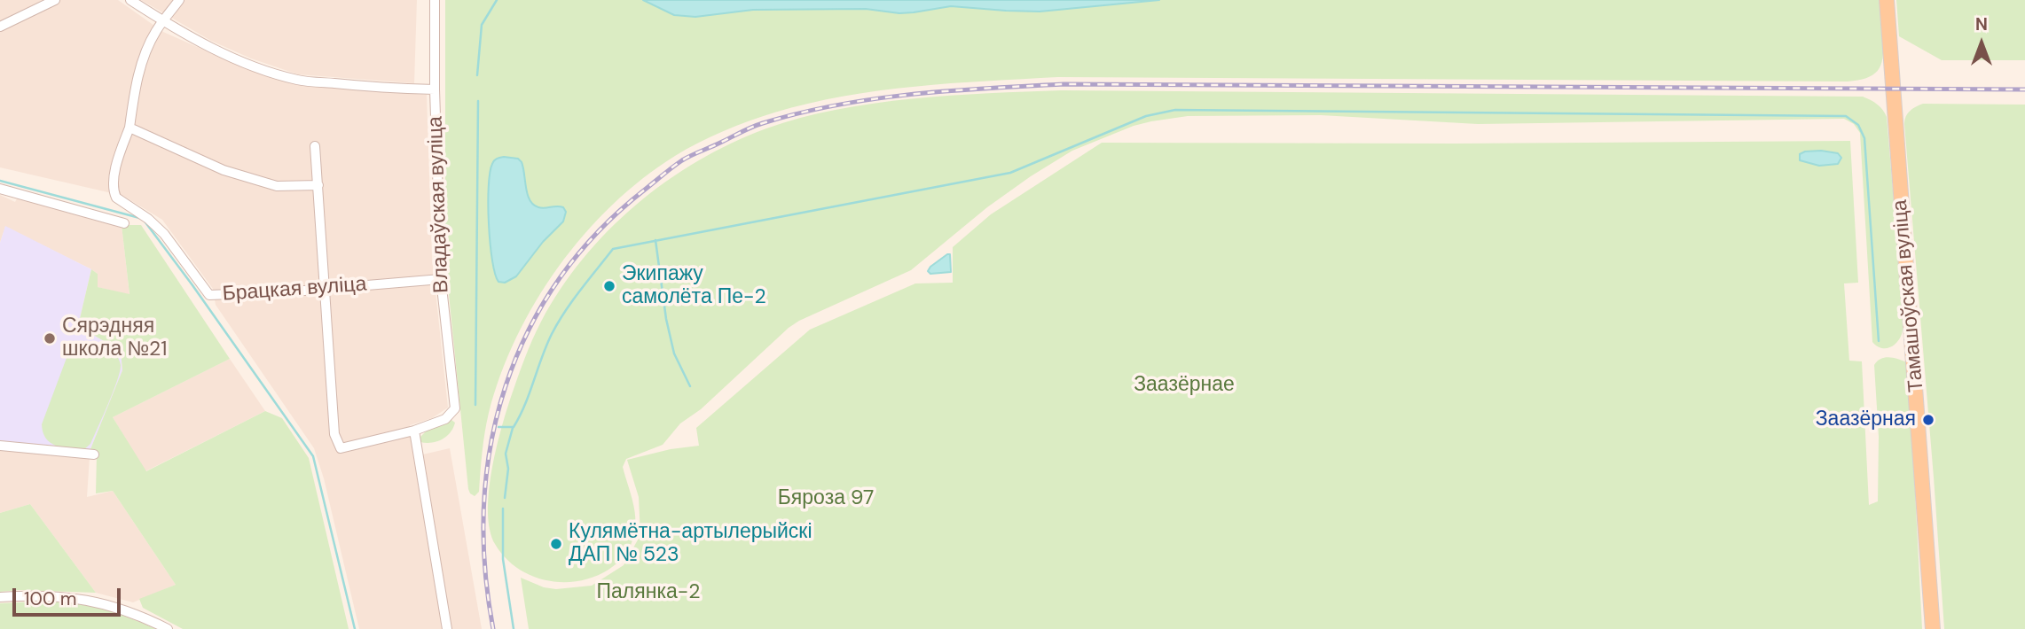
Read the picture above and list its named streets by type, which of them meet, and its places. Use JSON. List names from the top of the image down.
{
  "streets": {
    "main road": ["Тамашоўская вуліца"],
    "street": ["Владаўская вуліца", "Брацкая вуліца"]
  },
  "crossings": [
    ["Владаўская вуліца", "Брацкая вуліца"]
  ],
  "parks": ["Заазёрнае", "Бяроза 97", "Палянка-2"],
  "places": [
    "Экипажу самолёта Пе-2",
    "Сярэдняя школа №21",
    "Заазёрная",
    "Кулямётна-артылерыйскі ДАП № 523"
  ],
  "scale_bar": "100 m",
  "north": "top"
}
